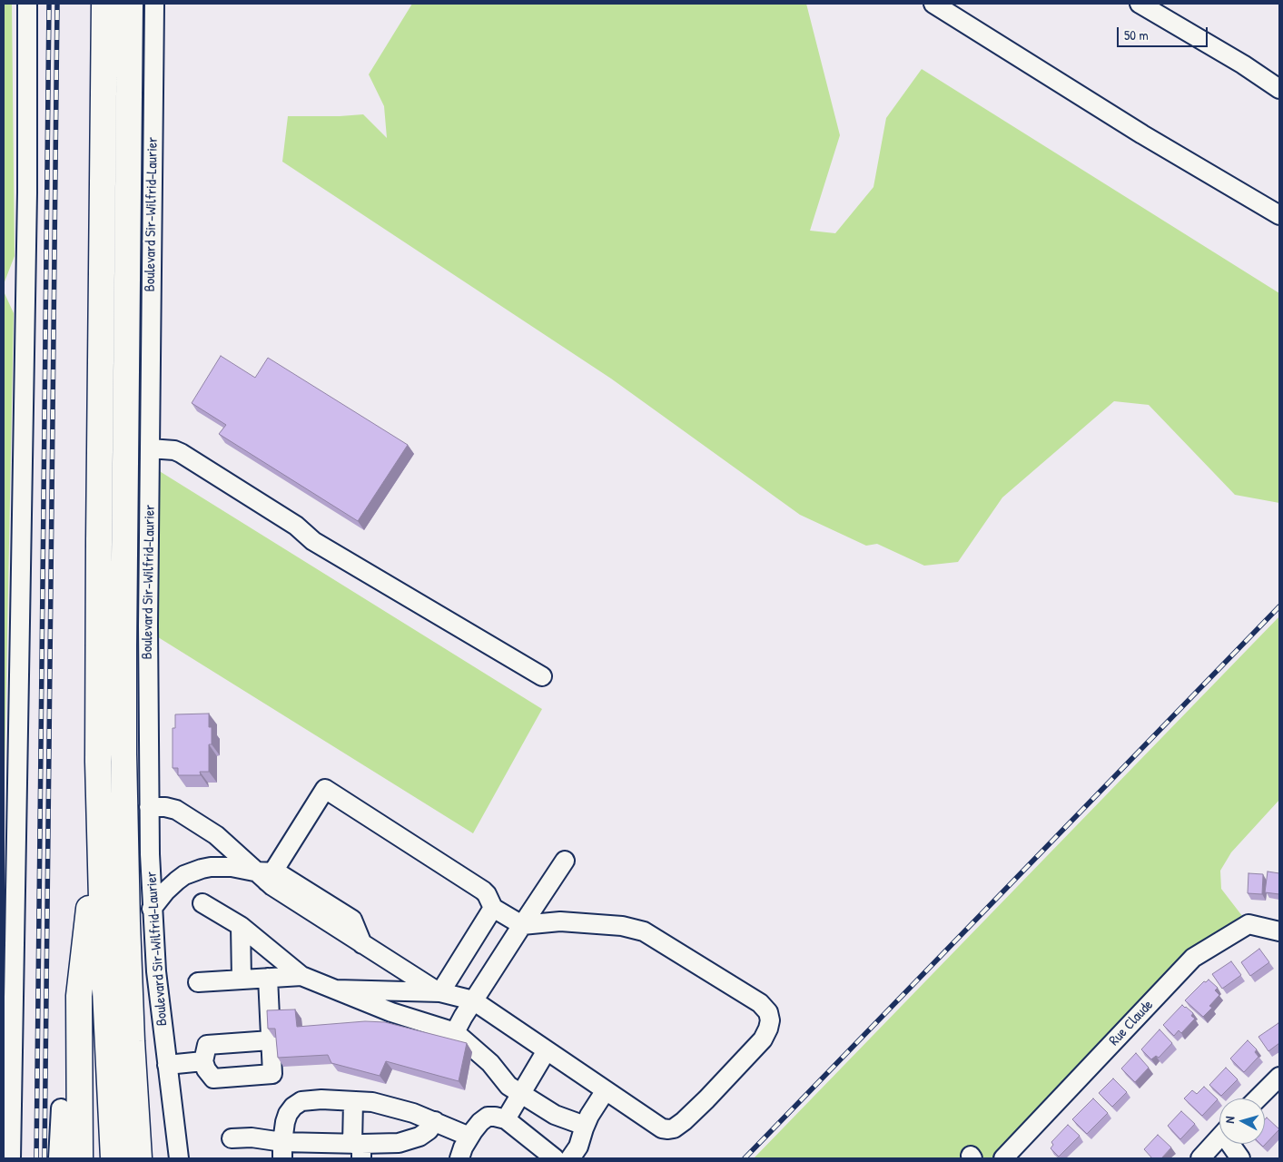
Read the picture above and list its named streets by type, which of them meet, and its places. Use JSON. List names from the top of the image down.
{
  "streets": {
    "highway": ["Boulevard Sir-Wilfrid-Laurier"],
    "street": ["Rue Claude"]
  },
  "scale_bar": "50 m",
  "north": "left"
}
